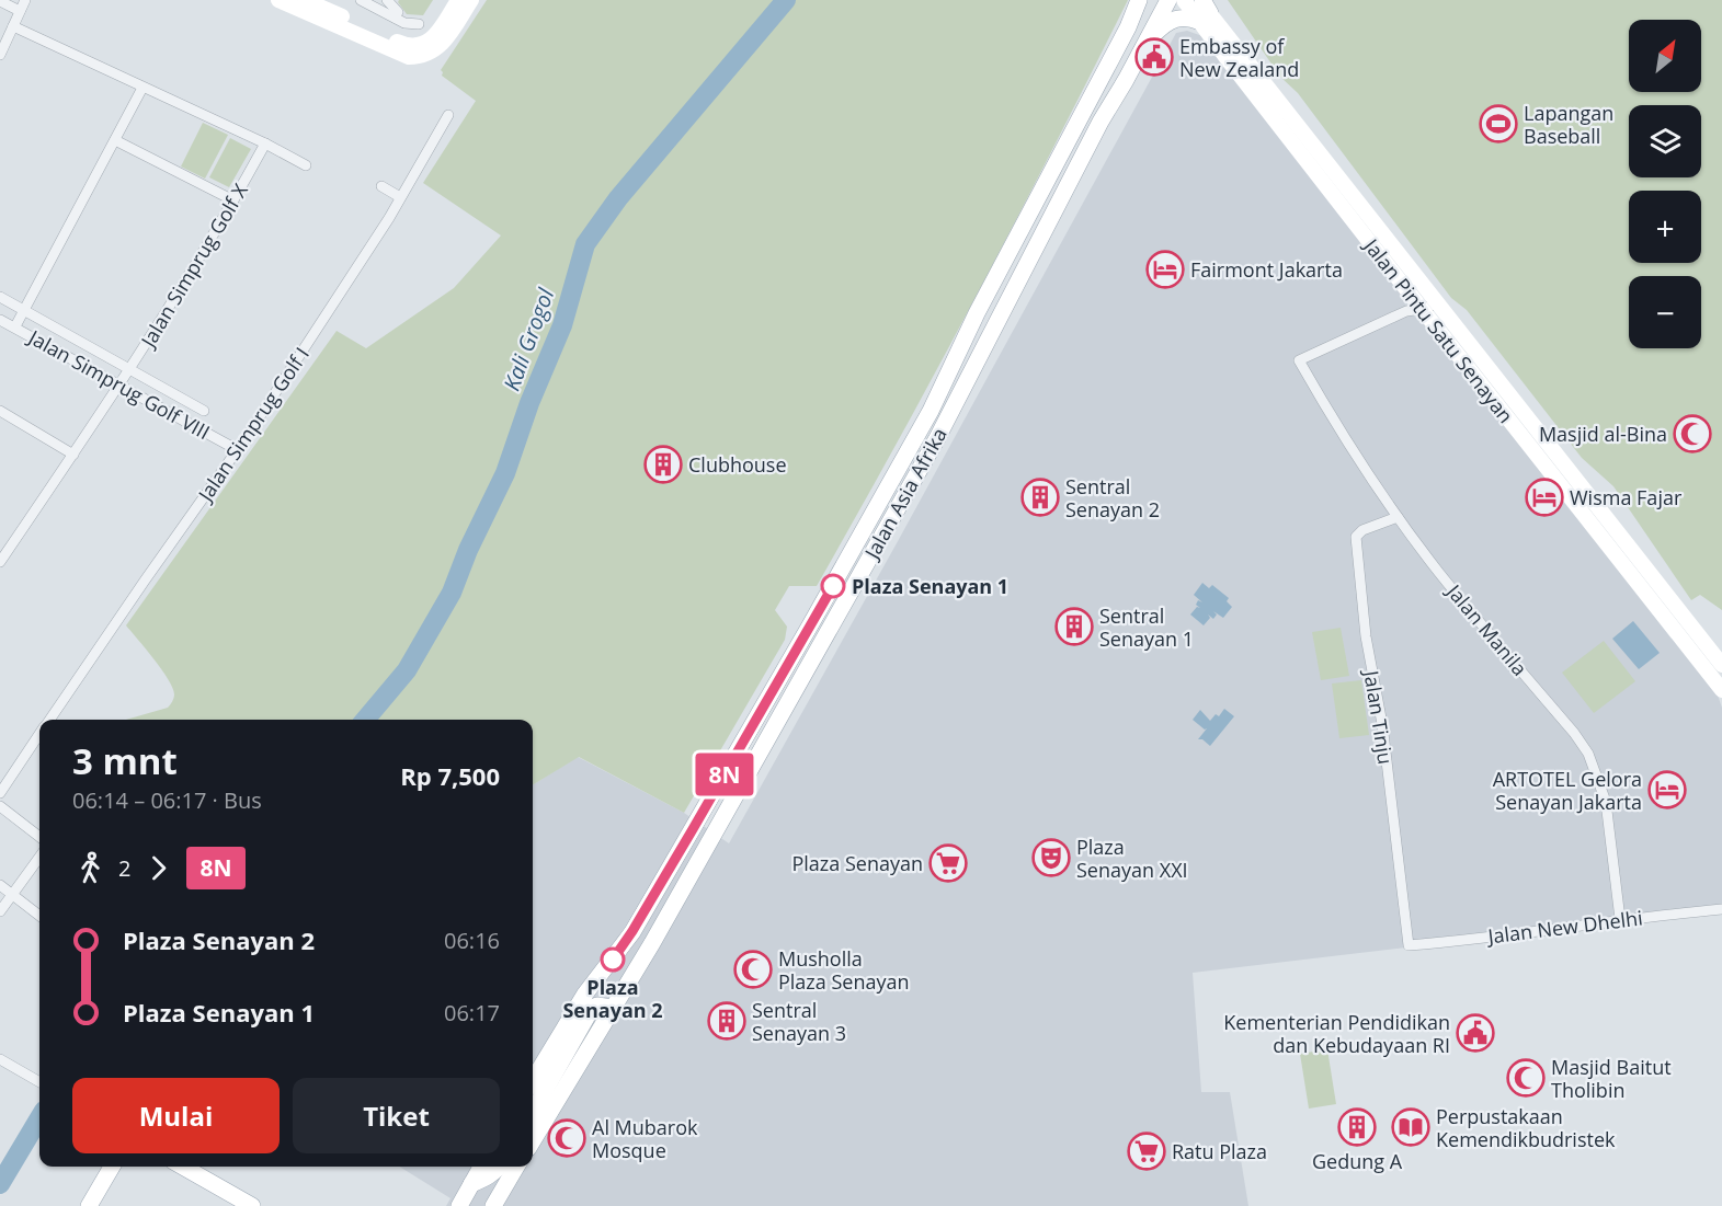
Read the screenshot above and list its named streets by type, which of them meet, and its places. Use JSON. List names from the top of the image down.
{
  "streets": {
    "main road": ["Jalan Pintu Satu Senayan", "Jalan Asia Afrika"],
    "street": [
      "Jalan Simprug Golf X",
      "Jalan Simprug Golf VIII",
      "Jalan Simprug Golf I",
      "Jalan Manila",
      "Jalan Tinju",
      "Jalan New Dhelhi"
    ]
  },
  "crossings": [
    ["Jalan Simprug Golf X", "Jalan Simprug Golf VIII"],
    ["Jalan Pintu Satu Senayan", "Jalan Manila"],
    ["Jalan Simprug Golf VIII", "Jalan Simprug Golf I"],
    ["Jalan Manila", "Jalan Tinju"],
    ["Jalan Manila", "Jalan New Dhelhi"],
    ["Jalan Tinju", "Jalan New Dhelhi"]
  ],
  "water": ["Kali Grogol"],
  "places": {
    "public building": ["Embassy of New Zealand", "Kementerian Pendidikan dan Kebudayaan RI"],
    "sports": ["Lapangan Baseball"],
    "hotel": ["Fairmont Jakarta", "Wisma Fajar", "ARTOTEL Gelora Senayan Jakarta"],
    "mosque": [
      "Masjid al-Bina",
      "Musholla Plaza Senayan",
      "Masjid Baitut Tholibin",
      "Al Mubarok Mosque"
    ],
    "building": [
      "Clubhouse",
      "Sentral Senayan 2",
      "Sentral Senayan 1",
      "Sentral Senayan 3",
      "Gedung A"
    ],
    "other": ["Plaza Senayan 1", "Plaza Senayan 2"],
    "theatre": ["Plaza Senayan XXI"],
    "supermarket": ["Plaza Senayan", "Ratu Plaza"],
    "library": ["Perpustakaan Kemendikbudristek"]
  },
  "lines": ["bus line 8N"],
  "north": "top right",
  "page": {
    "on_map": "8N",
    "map_buttons": ["+", "−"],
    "heading": ["3 mnt", "06:14 – 06:17 · Bus", "Rp 7,500"],
    "legs": ["2", "8N"],
    "list": [
      {
        "name": "Plaza Senayan 2",
        "value": "06:16"
      },
      {
        "name": "Plaza Senayan 1",
        "value": "06:17"
      }
    ],
    "buttons": ["Mulai", "Tiket"]
  }
}
